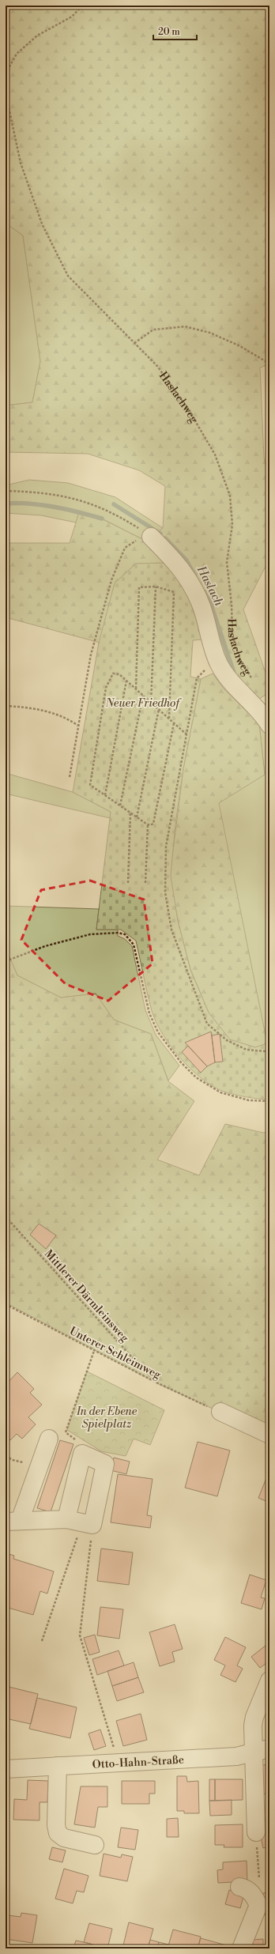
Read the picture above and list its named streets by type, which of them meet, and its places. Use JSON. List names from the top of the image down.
{
  "streets": {
    "street": ["Haslachweg", "Otto-Hahn-Straße"],
    "path": ["Mittlerer Därmleinsweg", "Unterer Schleimweg"]
  },
  "crossings": [
    ["Mittlerer Därmleinsweg", "Unterer Schleimweg"]
  ],
  "water": ["Haslach"],
  "parks": ["Neuer Friedhof", "In der Ebene Spielplatz"],
  "scale_bar": "20 m"
}
